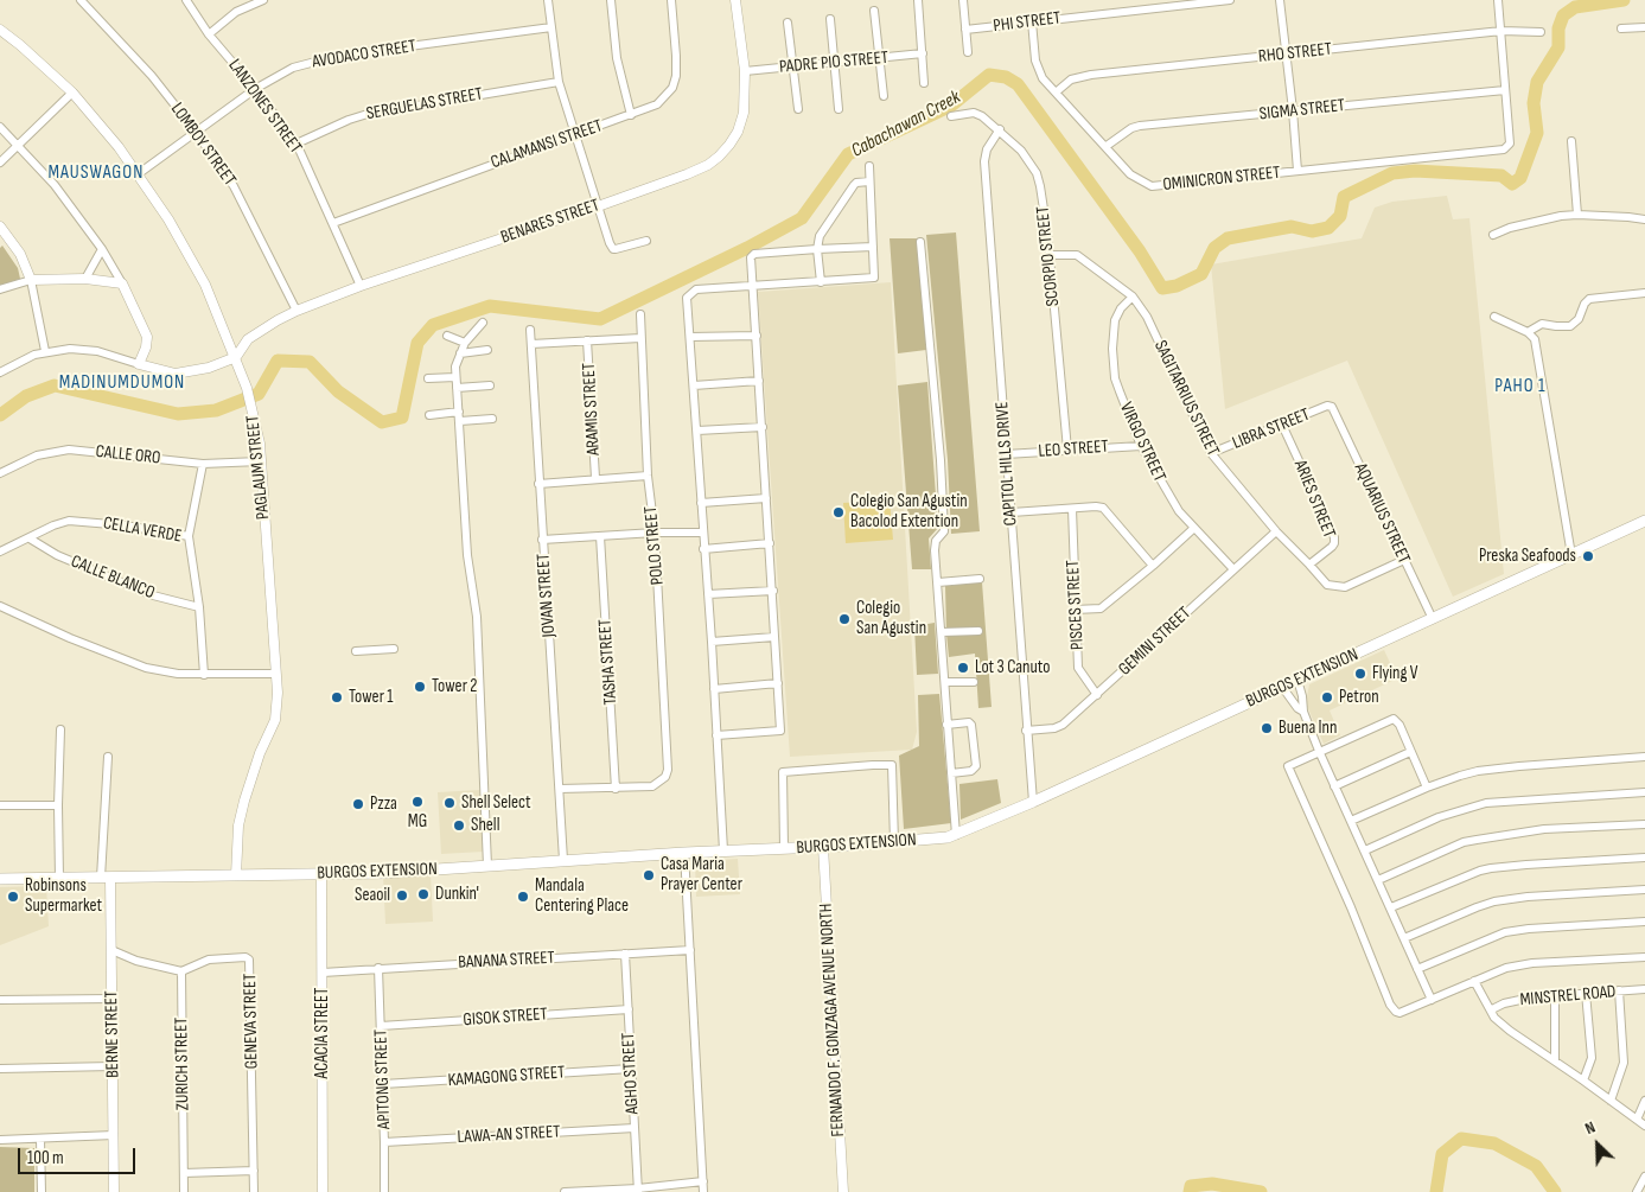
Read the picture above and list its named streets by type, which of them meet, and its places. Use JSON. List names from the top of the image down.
{
  "streets": {
    "main road": ["BURGOS EXTENSION"],
    "street": [
      "PHI STREET",
      "RHO STREET",
      "AVODACO STREET",
      "PADRE PIO STREET",
      "SERGUELAS STREET",
      "LANZONES STREET",
      "SIGMA STREET",
      "LOMBOY STREET",
      "CALAMANSI STREET",
      "OMINICRON STREET",
      "BENARES STREET",
      "SCORPIO STREET",
      "SAGITARRIUS STREET",
      "ARAMIS STREET",
      "LIBRA STREET",
      "VIRGO STREET",
      "LEO STREET",
      "CALLE ORO",
      "CAPITOL HILLS DRIVE",
      "PAGLAUM STREET",
      "ARIES STREET",
      "AQUARIUS STREET",
      "CELLA VERDE",
      "POLO STREET",
      "CALLE BLANCO",
      "JOVAN STREET",
      "PISCES STREET",
      "GEMINI STREET",
      "TASHA STREET",
      "BANANA STREET",
      "MINSTREL ROAD",
      "GISOK STREET",
      "FERNANDO F. GONZAGA AVENUE NORTH",
      "GENEVA STREET",
      "ACACIA STREET",
      "BERNE STREET",
      "ZURICH STREET",
      "AGHO STREET",
      "KAMAGONG STREET",
      "APITONG STREET",
      "LAWA-AN STREET"
    ]
  },
  "crossings": [
    ["PHI STREET", "OMINICRON STREET"],
    ["RHO STREET", "OMINICRON STREET"],
    ["AVODACO STREET", "LANZONES STREET"],
    ["AVODACO STREET", "LOMBOY STREET"],
    ["AVODACO STREET", "PAGLAUM STREET"],
    ["PADRE PIO STREET", "BENARES STREET"],
    ["SERGUELAS STREET", "LANZONES STREET"],
    ["LANZONES STREET", "CALAMANSI STREET"],
    ["LANZONES STREET", "BENARES STREET"],
    ["SIGMA STREET", "OMINICRON STREET"],
    ["LOMBOY STREET", "BENARES STREET"],
    ["BENARES STREET", "PAGLAUM STREET"],
    ["SCORPIO STREET", "SAGITARRIUS STREET"],
    ["SCORPIO STREET", "LEO STREET"],
    ["SCORPIO STREET", "CAPITOL HILLS DRIVE"],
    ["SAGITARRIUS STREET", "LIBRA STREET"],
    ["SAGITARRIUS STREET", "VIRGO STREET"],
    ["SAGITARRIUS STREET", "ARIES STREET"],
    ["SAGITARRIUS STREET", "AQUARIUS STREET"],
    ["SAGITARRIUS STREET", "GEMINI STREET"],
    ["LIBRA STREET", "ARIES STREET"],
    ["LIBRA STREET", "AQUARIUS STREET"],
    ["VIRGO STREET", "LEO STREET"],
    ["VIRGO STREET", "GEMINI STREET"],
    ["LEO STREET", "CAPITOL HILLS DRIVE"],
    ["CALLE ORO", "PAGLAUM STREET"],
    ["CAPITOL HILLS DRIVE", "GEMINI STREET"],
    ["CAPITOL HILLS DRIVE", "BURGOS EXTENSION"],
    ["PAGLAUM STREET", "BURGOS EXTENSION"],
    ["AQUARIUS STREET", "BURGOS EXTENSION"],
    ["CELLA VERDE", "CALLE BLANCO"],
    ["POLO STREET", "TASHA STREET"],
    ["JOVAN STREET", "BURGOS EXTENSION"],
    ["PISCES STREET", "GEMINI STREET"],
    ["BURGOS EXTENSION", "FERNANDO F. GONZAGA AVENUE NORTH"],
    ["BURGOS EXTENSION", "ACACIA STREET"],
    ["BURGOS EXTENSION", "BERNE STREET"],
    ["BANANA STREET", "ACACIA STREET"],
    ["BANANA STREET", "AGHO STREET"],
    ["BANANA STREET", "APITONG STREET"],
    ["GISOK STREET", "AGHO STREET"],
    ["GISOK STREET", "APITONG STREET"],
    ["GENEVA STREET", "ZURICH STREET"],
    ["AGHO STREET", "KAMAGONG STREET"],
    ["AGHO STREET", "LAWA-AN STREET"],
    ["KAMAGONG STREET", "APITONG STREET"],
    ["APITONG STREET", "LAWA-AN STREET"]
  ],
  "districts": ["MAUSWAGON", "MADINUMDUMON", "PAHO 1"],
  "water": ["Cabachawan Creek"],
  "places": [
    "Colegio San Agustin Bacolod Extention",
    "Preska Seafoods",
    "Colegio San Agustin",
    "Lot 3 Canuto",
    "Flying V",
    "Tower 2",
    "Tower 1",
    "Petron",
    "Buena Inn",
    "MG",
    "Shell Select",
    "Pzza",
    "Shell",
    "Casa Maria Prayer Center",
    "Dunkin'",
    "Seaoil",
    "Robinsons Supermarket",
    "Mandala Centering Place"
  ],
  "scale_bar": "100 m",
  "north": "top left"
}
